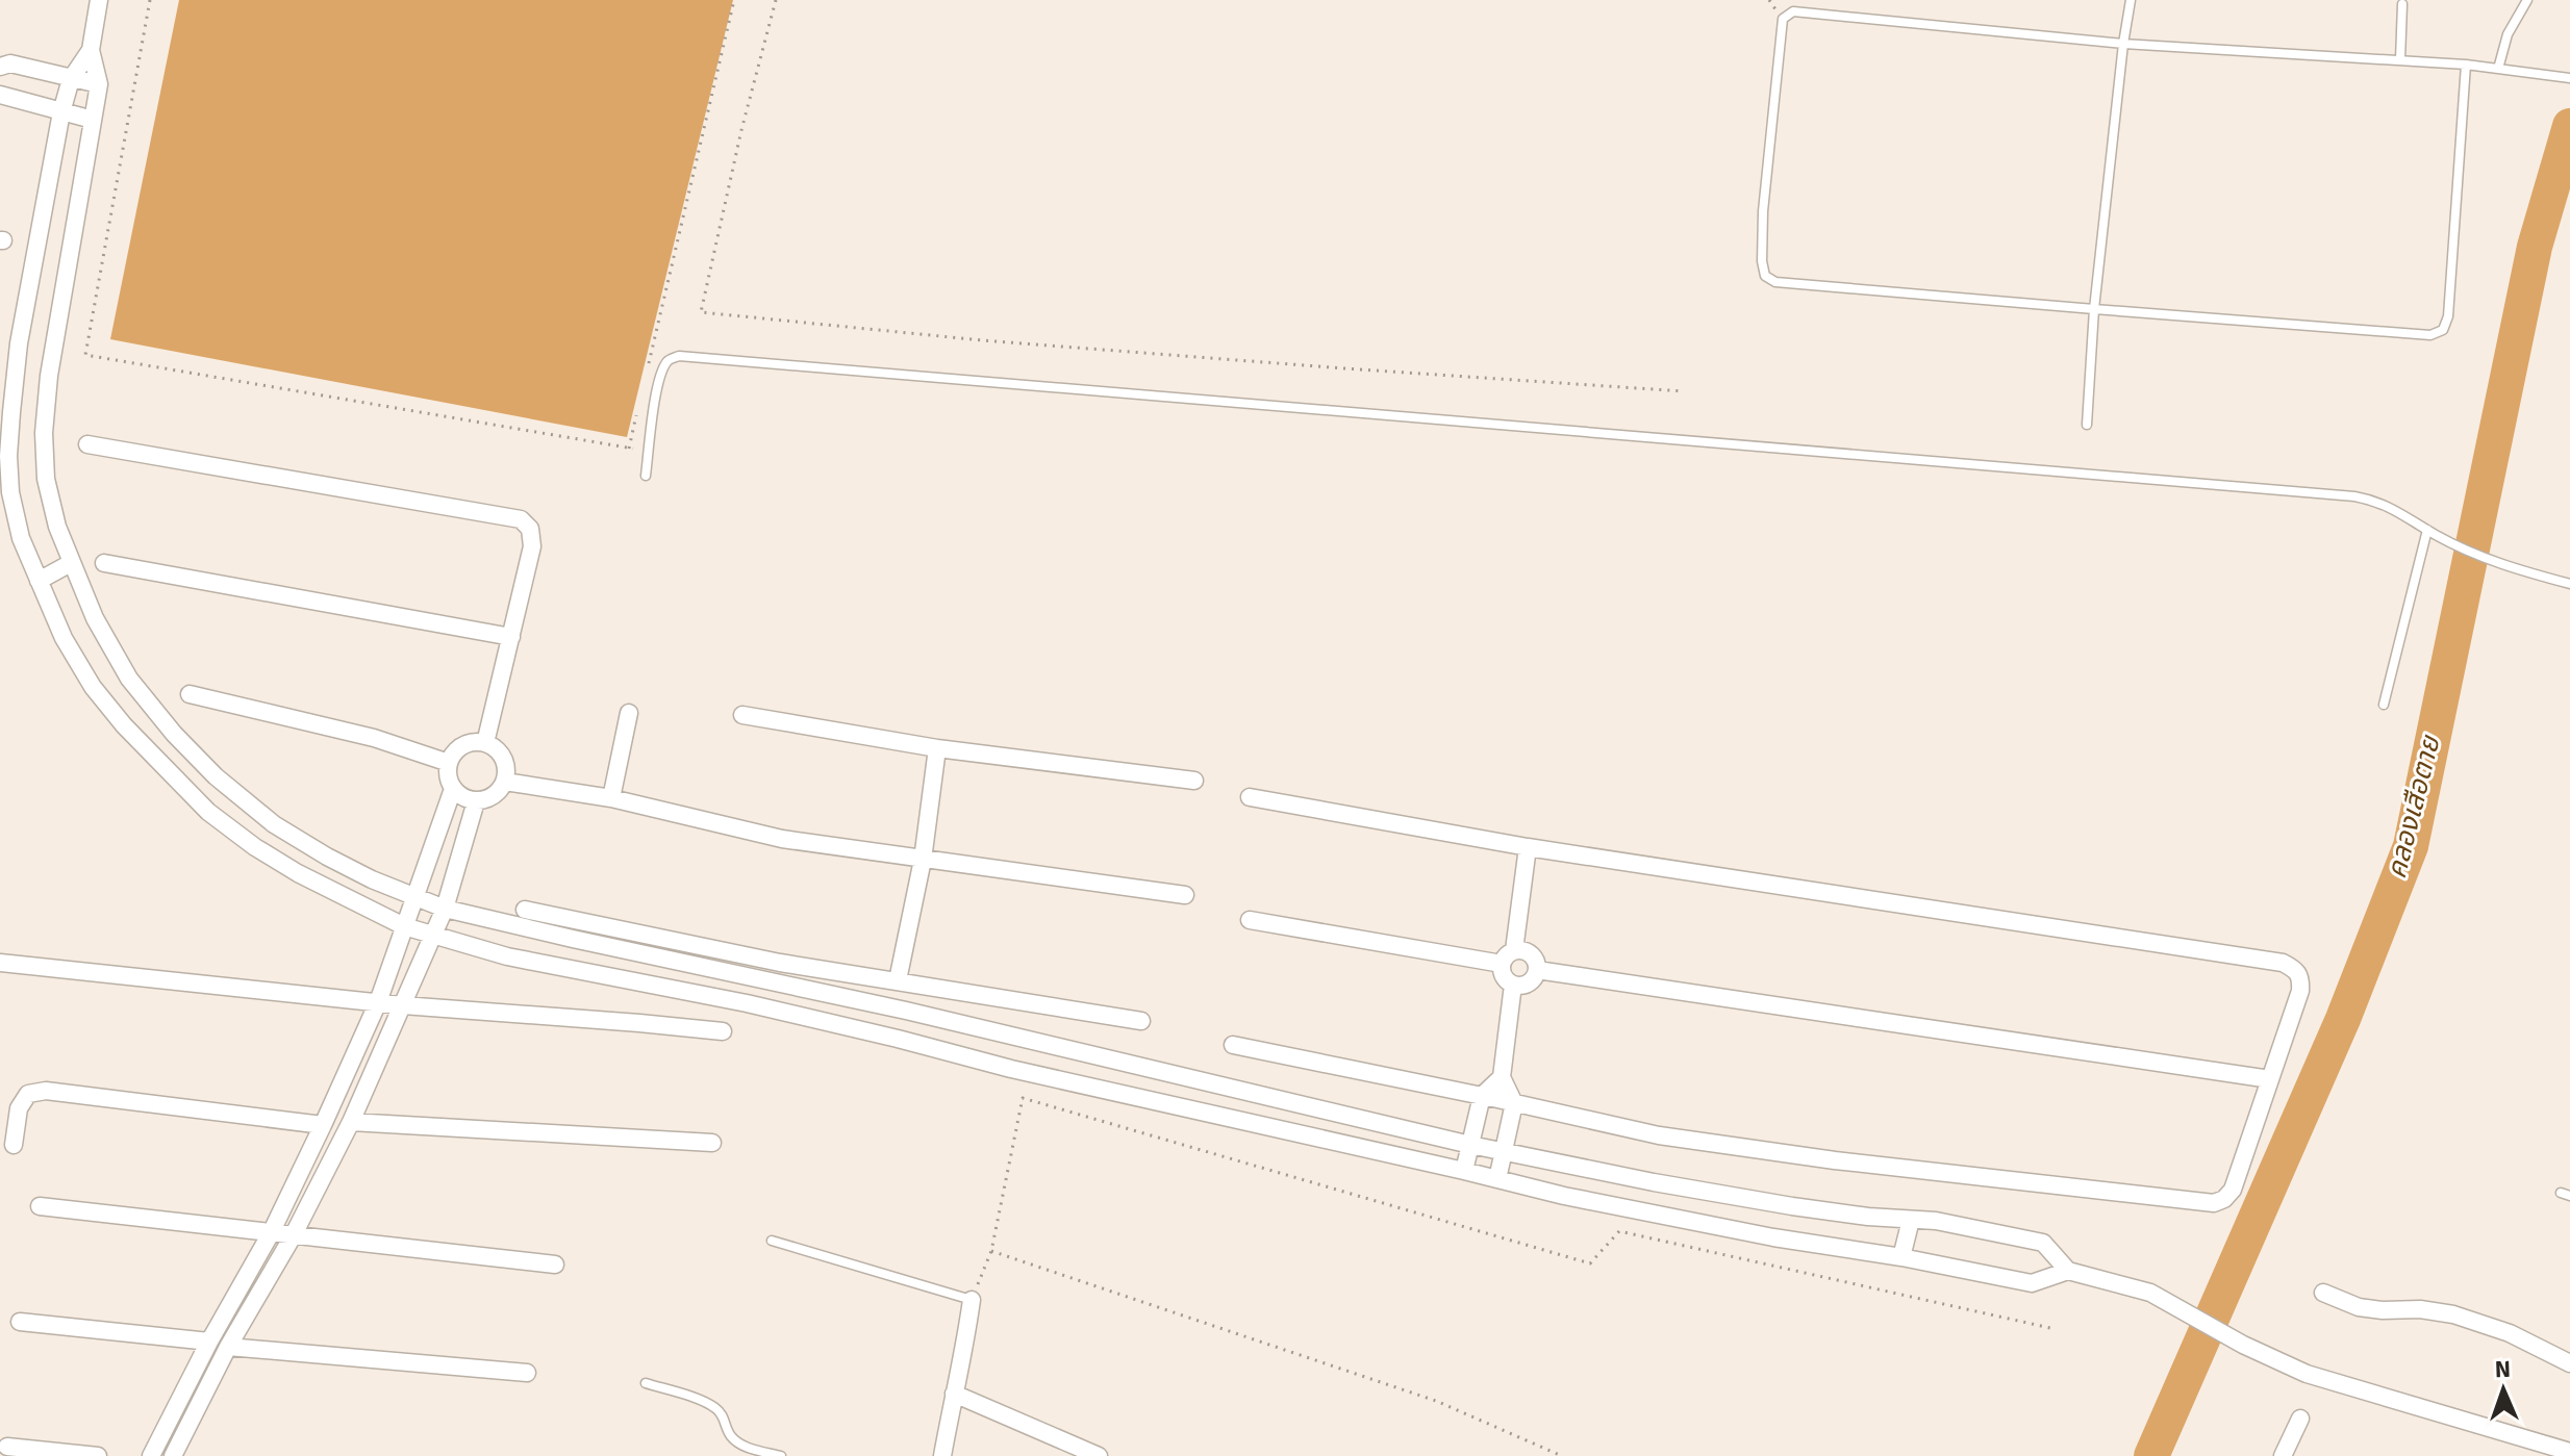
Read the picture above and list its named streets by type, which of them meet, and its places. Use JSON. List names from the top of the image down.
{
  "water": ["คลองเสือตาย"],
  "north": "top"
}
